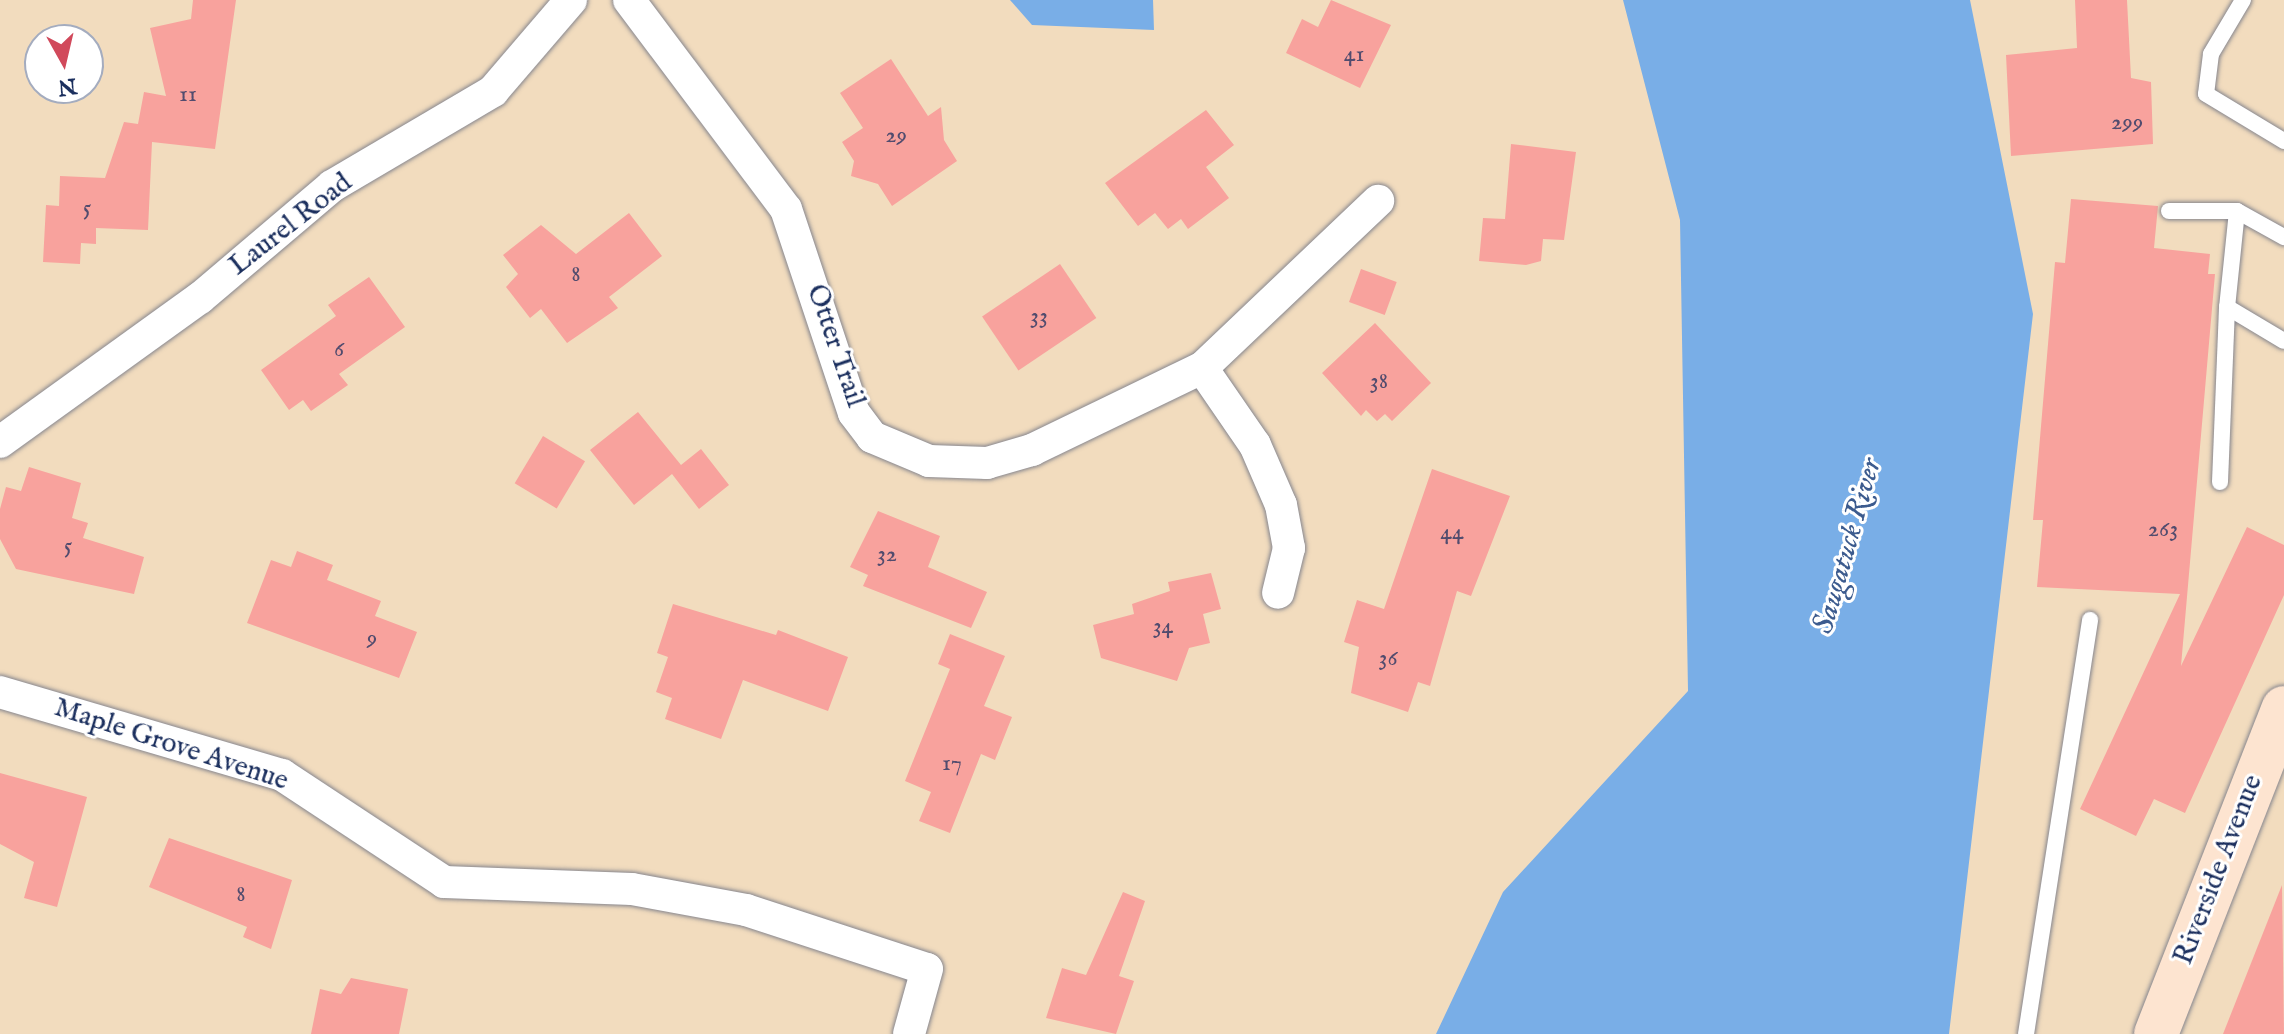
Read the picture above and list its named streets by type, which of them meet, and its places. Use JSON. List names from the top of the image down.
{
  "streets": {
    "main road": ["Riverside Avenue"],
    "street": ["Laurel Road", "Otter Trail", "Maple Grove Avenue"]
  },
  "water": ["Saugatuck River"],
  "house_numbers": [
    "41",
    "11",
    "299",
    "29",
    "5",
    "8",
    "33",
    "6",
    "38",
    "263",
    "44",
    "5",
    "32",
    "34",
    "9",
    "36",
    "17",
    "8"
  ],
  "north": "bottom"
}
